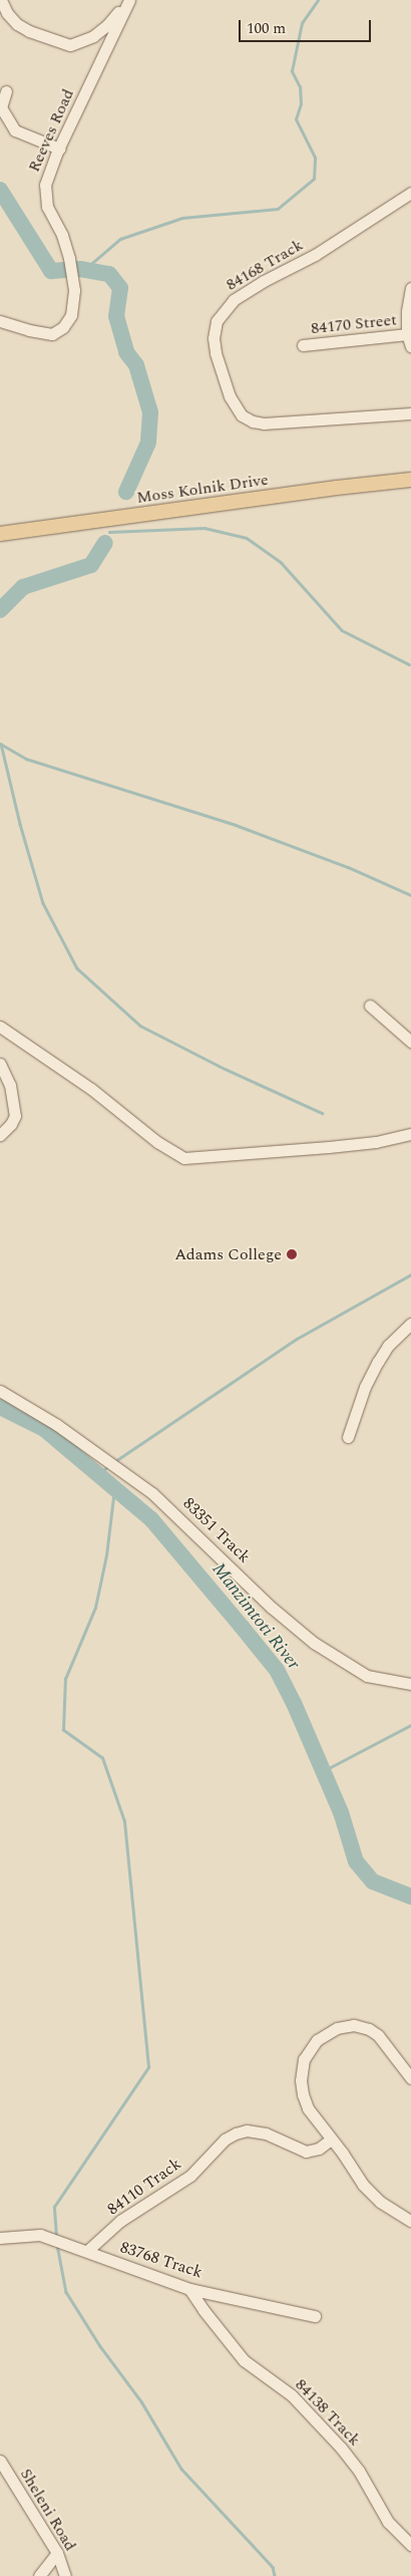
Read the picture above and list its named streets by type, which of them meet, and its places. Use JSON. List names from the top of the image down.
{
  "streets": {
    "main road": ["Moss Kolnik Drive"],
    "street": [
      "Reeves Road",
      "84168 Track",
      "84170 Street",
      "83351 Track",
      "84110 Track",
      "83768 Track",
      "84138 Track",
      "Sheleni Road"
    ]
  },
  "crossings": [
    ["84110 Track", "83768 Track"],
    ["83768 Track", "84138 Track"]
  ],
  "water": ["Manzimtoti River"],
  "places": ["Adams College"],
  "scale_bar": "100 m"
}
